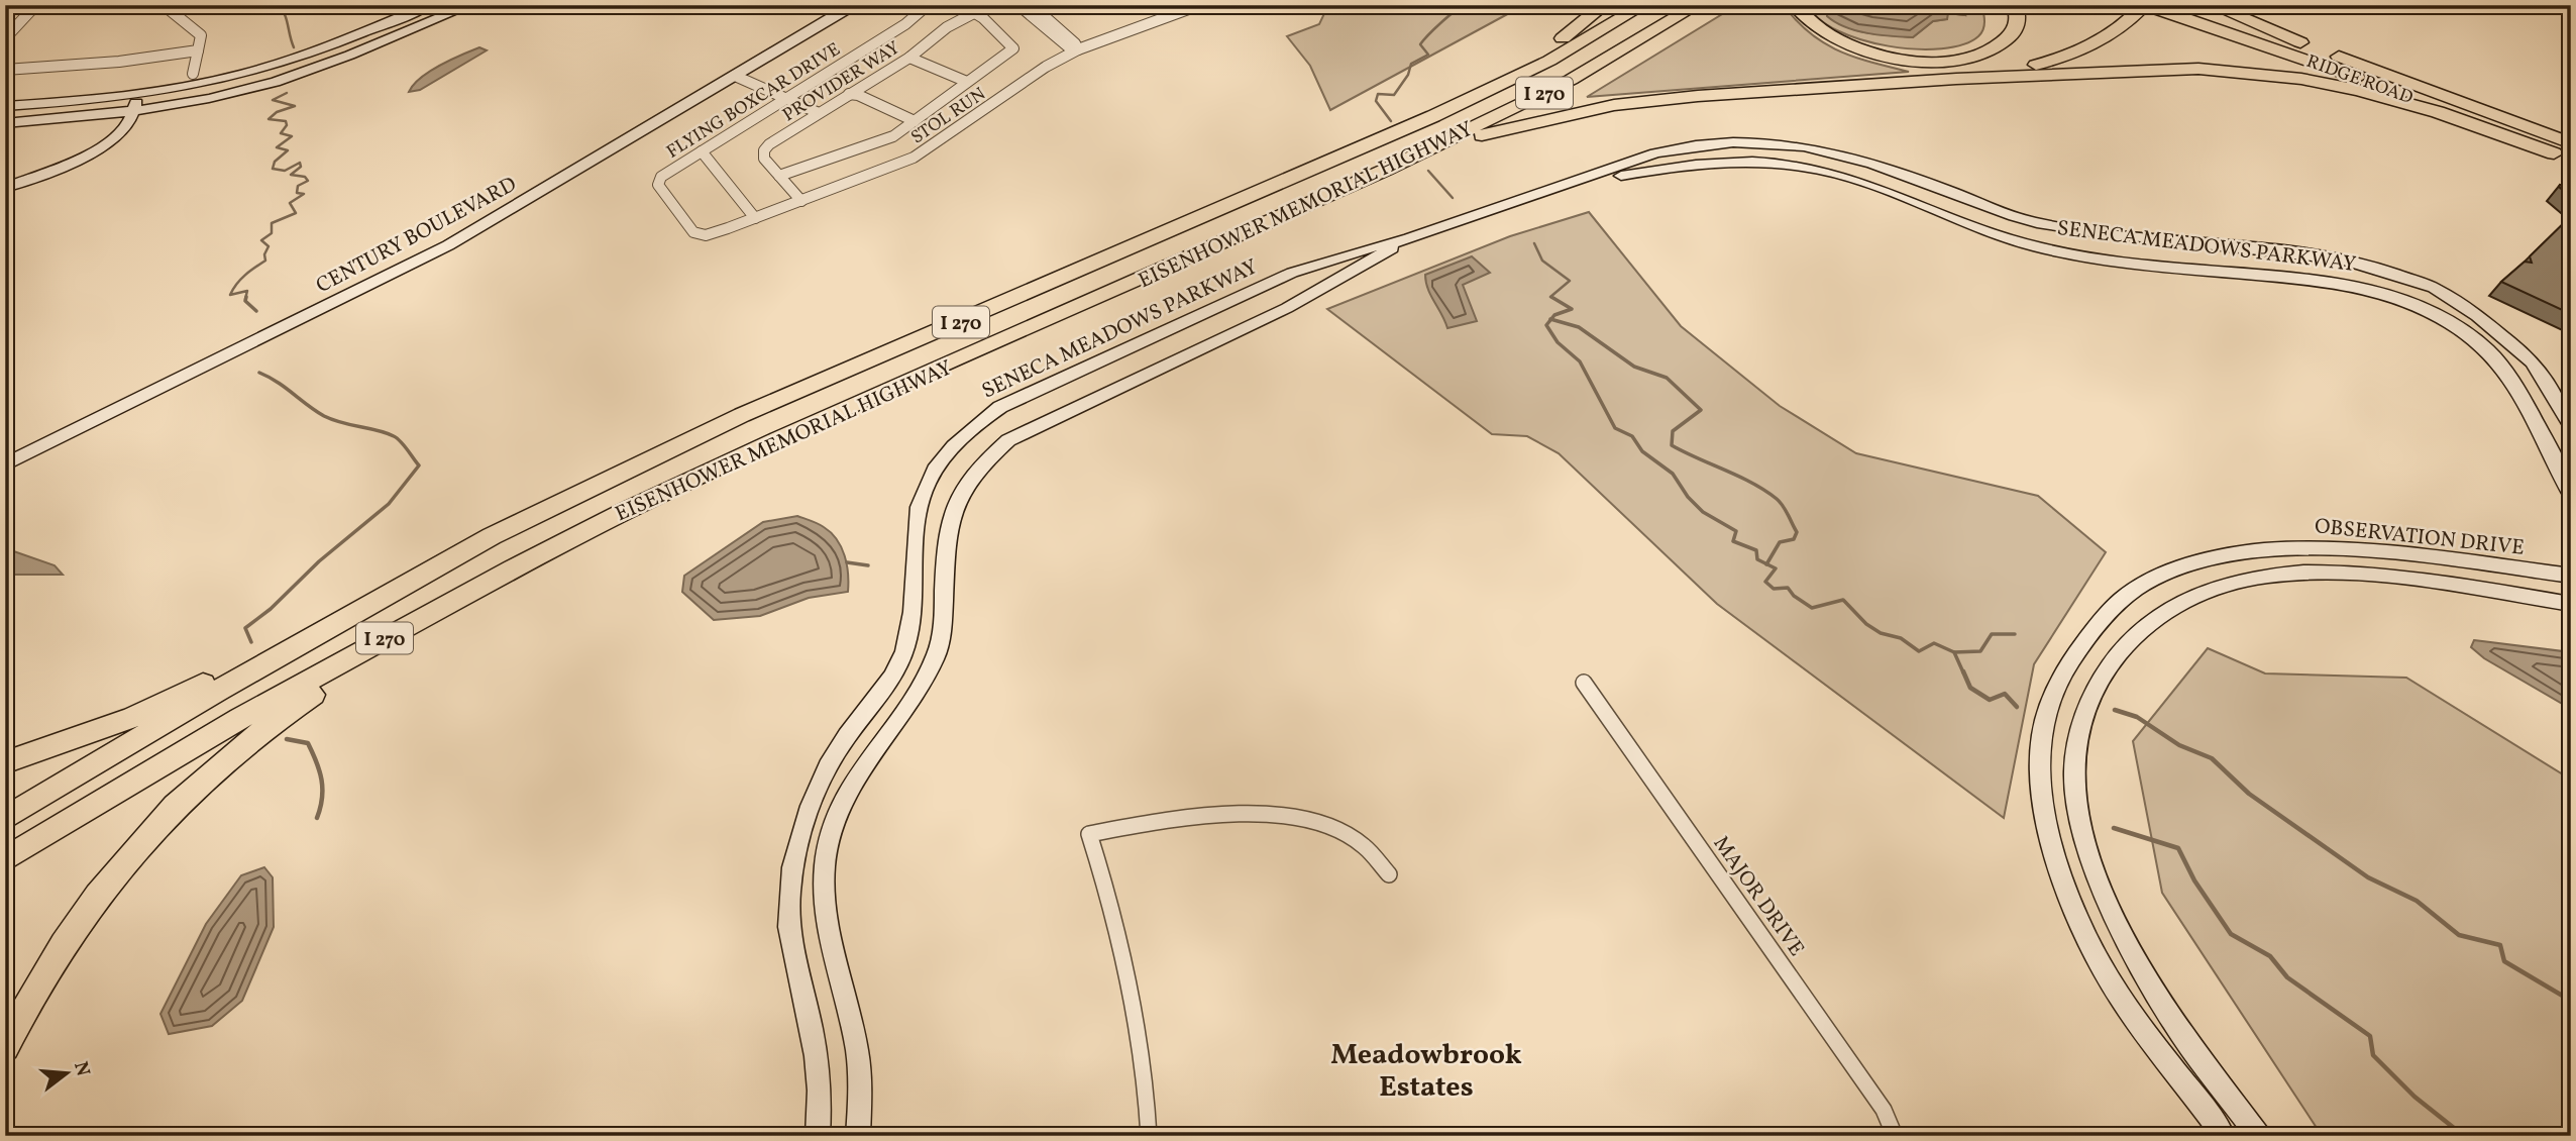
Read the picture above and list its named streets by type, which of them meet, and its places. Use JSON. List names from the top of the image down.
{
  "streets": {
    "highway": ["RIDGE ROAD", "I 270", "EISENHOWER MEMORIAL HIGHWAY"],
    "street": [
      "PROVIDER WAY",
      "FLYING BOXCAR DRIVE",
      "STOL RUN",
      "CENTURY BOULEVARD",
      "SENECA MEADOWS PARKWAY",
      "OBSERVATION DRIVE",
      "MAJOR DRIVE"
    ]
  },
  "crossings": [
    ["PROVIDER WAY", "STOL RUN"],
    ["FLYING BOXCAR DRIVE", "STOL RUN"]
  ],
  "districts": ["Meadowbrook Estates"],
  "north": "right"
}
